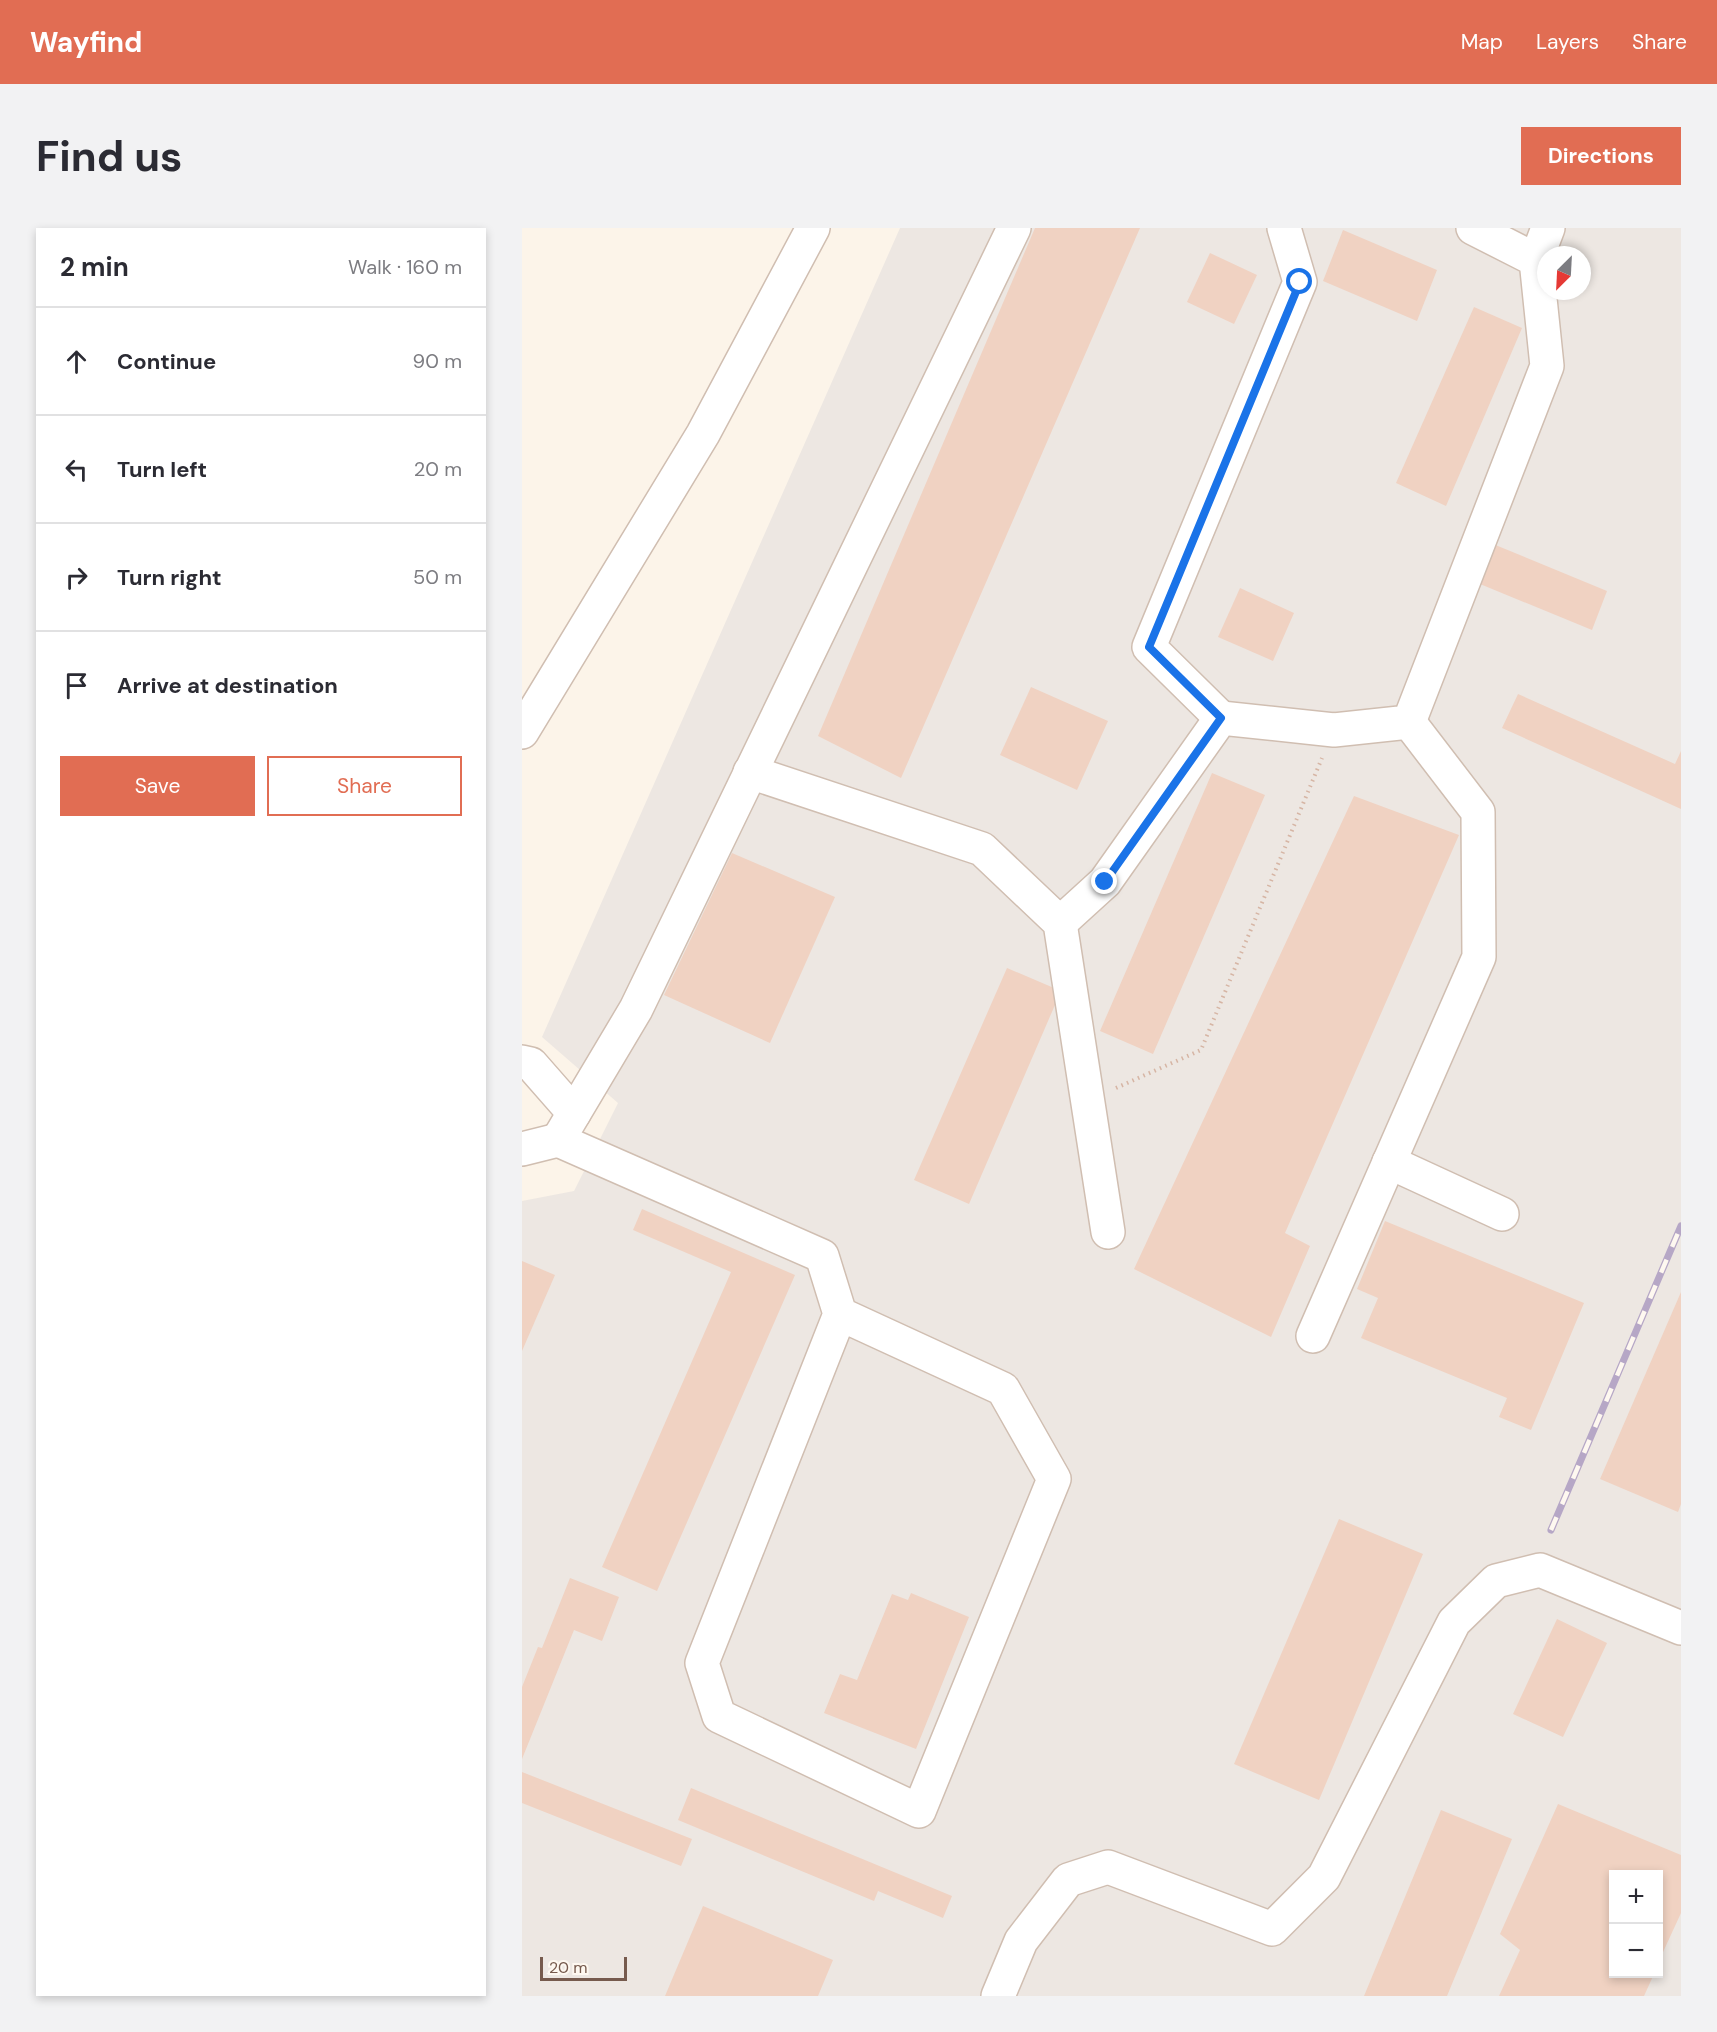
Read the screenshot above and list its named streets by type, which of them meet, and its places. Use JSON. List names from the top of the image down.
{
  "scale_bar": "20 m",
  "north": "bottom left",
  "page": {
    "header": "Wayfind",
    "nav": ["Map", "Layers", "Share"],
    "buttons": [
      "Directions",
      ["Save", "Share"]
    ],
    "title": "Find us",
    "heading": ["2 min", "Walk · 160 m"],
    "list": [
      ["Continue", "90 m"],
      ["Turn left", "20 m"],
      ["Turn right", "50 m"],
      "Arrive at destination"
    ],
    "map_buttons": ["+", "−"],
    "scale": "20 m"
  }
}
